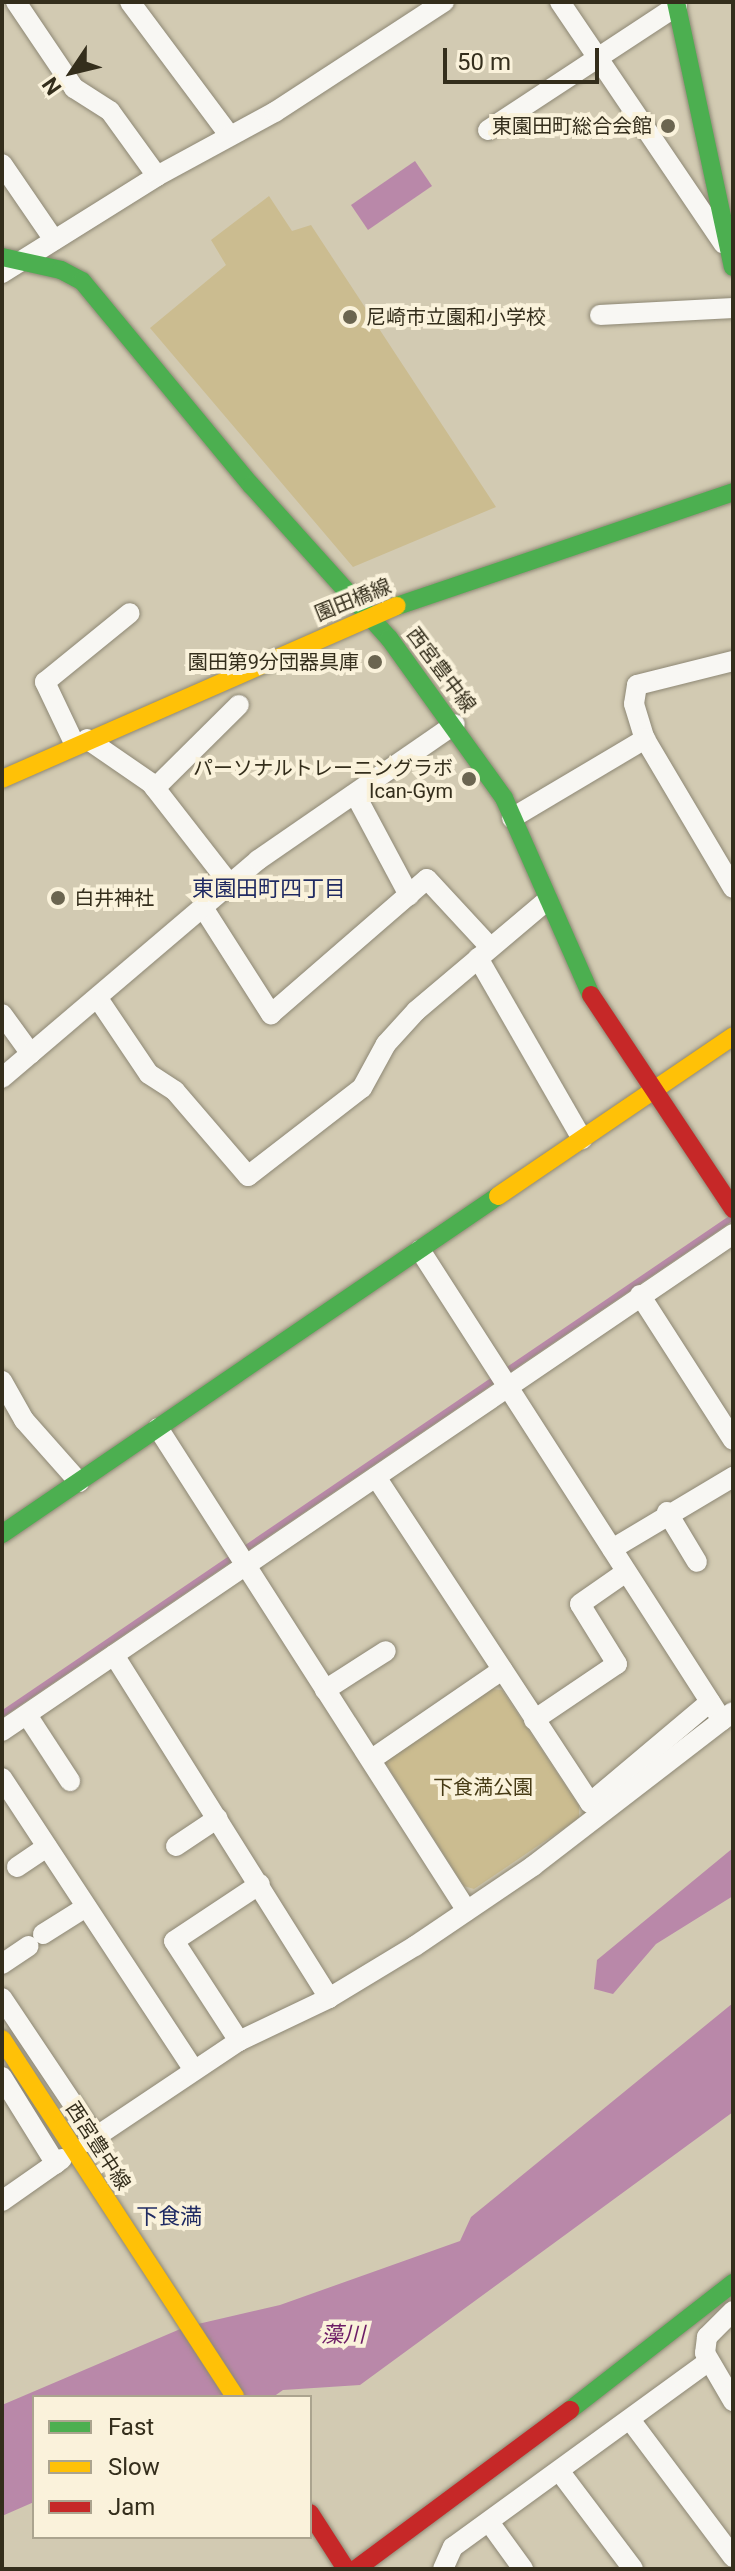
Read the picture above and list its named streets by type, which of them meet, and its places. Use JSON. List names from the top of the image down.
{
  "streets": {
    "street": ["園田橋線", "西宮豊中線"]
  },
  "crossings": [
    ["園田橋線", "西宮豊中線"]
  ],
  "districts": ["東園田町四丁目", "下食満"],
  "water": ["藻川"],
  "parks": ["下食満公園"],
  "places": [
    "東園田町総合会館",
    "尼崎市立園和小学校",
    "園田第9分団器具庫",
    "パーソナルトレーニングラボ Ican-Gym",
    "白井神社"
  ],
  "legend": ["Fast", "Slow", "Jam"],
  "scale_bar": "50 m",
  "north": "bottom left"
}
